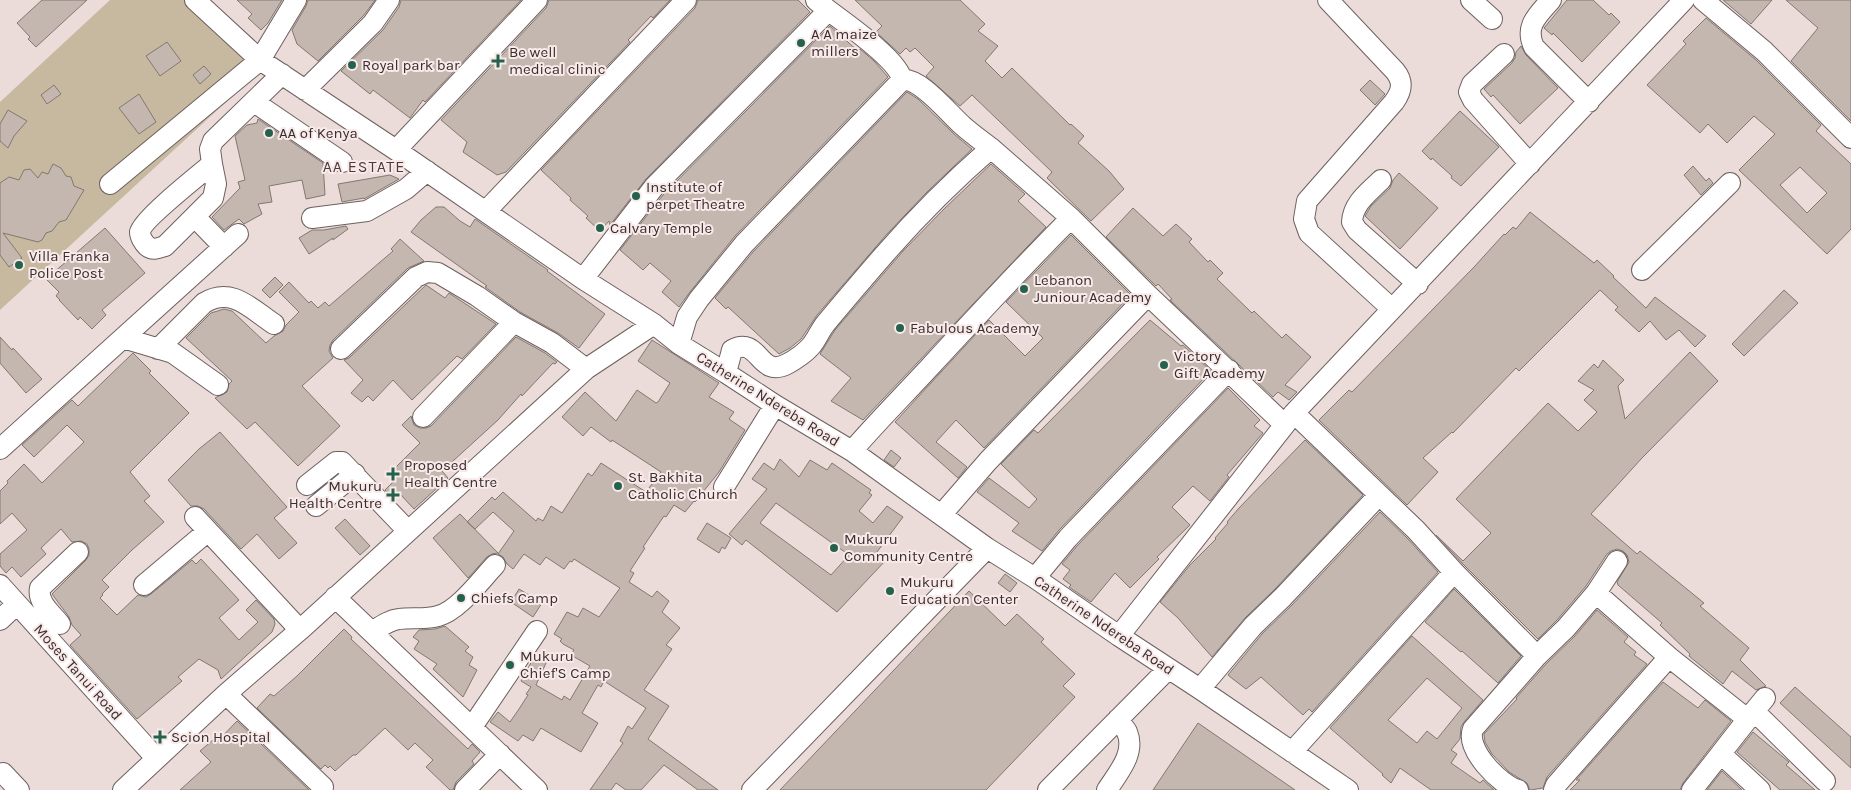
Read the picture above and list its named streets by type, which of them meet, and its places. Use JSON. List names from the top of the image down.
{
  "streets": {
    "street": ["Catherine Ndereba Road", "Moses Tanui Road"]
  },
  "districts": ["AA ESTATE"],
  "places": {
    "other": [
      "A A maize millers",
      "Royal park bar",
      "AA of Kenya",
      "Institute of perpet Theatre",
      "Calvary Temple",
      "Villa Franka Police Post",
      "Lebanon Juniour Academy",
      "Fabulous Academy",
      "Victory Gift Academy",
      "St. Bakhita Catholic Church",
      "Mukuru Community Centre",
      "Mukuru Education Center",
      "Chiefs Camp",
      "Mukuru Chief'S Camp"
    ],
    "health": [
      "Be well medical clinic",
      "Proposed Health Centre",
      "Mukuru Health Centre",
      "Scion Hospital"
    ]
  }
}
